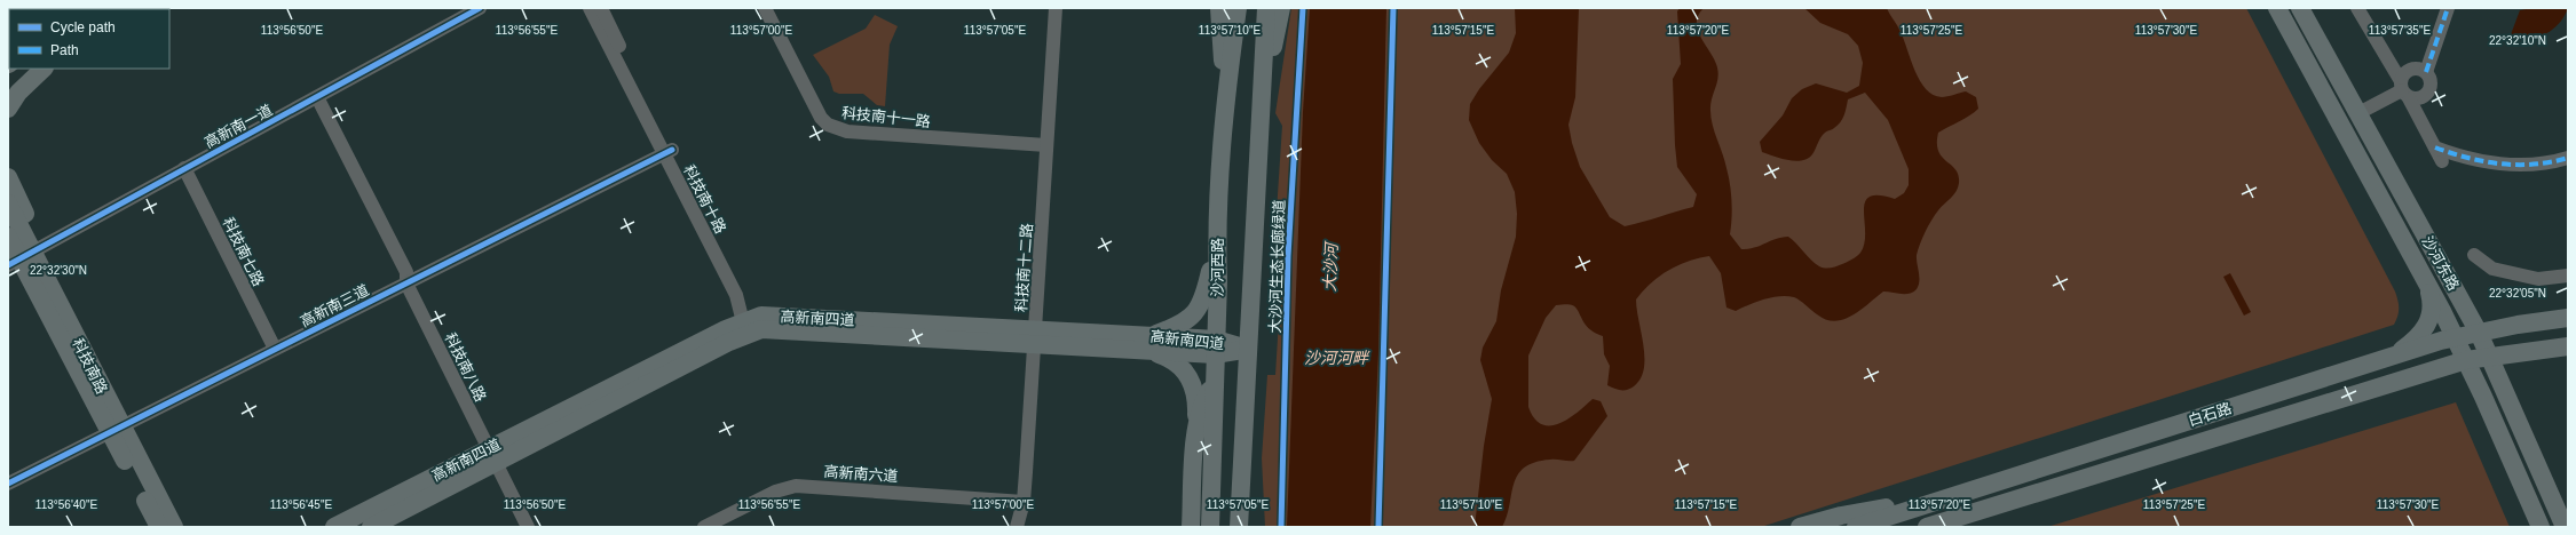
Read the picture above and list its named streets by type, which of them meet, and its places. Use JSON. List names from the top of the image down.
{
  "streets": {
    "main road": [
      "沙河东路",
      "沙河西路",
      "高新南四道",
      "科技南路",
      "白石路"
    ],
    "street": [
      "科技南十一路",
      "高新南一道",
      "科技南十路",
      "科技南七路",
      "科技南十二路",
      "高新南三道",
      "科技南八路",
      "高新南六道"
    ],
    "cycle path": ["大沙河生态长廊绿道"]
  },
  "crossings": [
    ["科技南十一路", "科技南十二路"],
    ["高新南一道", "科技南七路"],
    ["高新南一道", "科技南路"],
    ["高新南一道", "科技南八路"],
    ["科技南十路", "高新南三道"],
    ["科技南十路", "高新南四道"],
    ["科技南七路", "高新南三道"],
    ["沙河东路", "白石路"],
    ["科技南十二路", "高新南四道"],
    ["科技南十二路", "高新南六道"],
    ["沙河西路", "高新南四道"],
    ["高新南三道", "科技南路"],
    ["高新南三道", "科技南八路"],
    ["高新南四道", "科技南八路"]
  ],
  "water": ["大沙河", "沙河河畔"],
  "legend": ["Cycle path", "Path"],
  "coordinates": [
    "113°56'50\"E",
    "113°56'55\"E",
    "113°57'00\"E",
    "113°57'05\"E",
    "113°57'15\"E",
    "113°57'20\"E",
    "113°57'25\"E",
    "113°57'30\"E",
    "113°57'10\"E",
    "113°57'35\"E",
    "22°32'10\"N",
    "22°32'30\"N",
    "22°32'05\"N",
    "113°56'40\"E",
    "113°56'45\"E"
  ]
}
